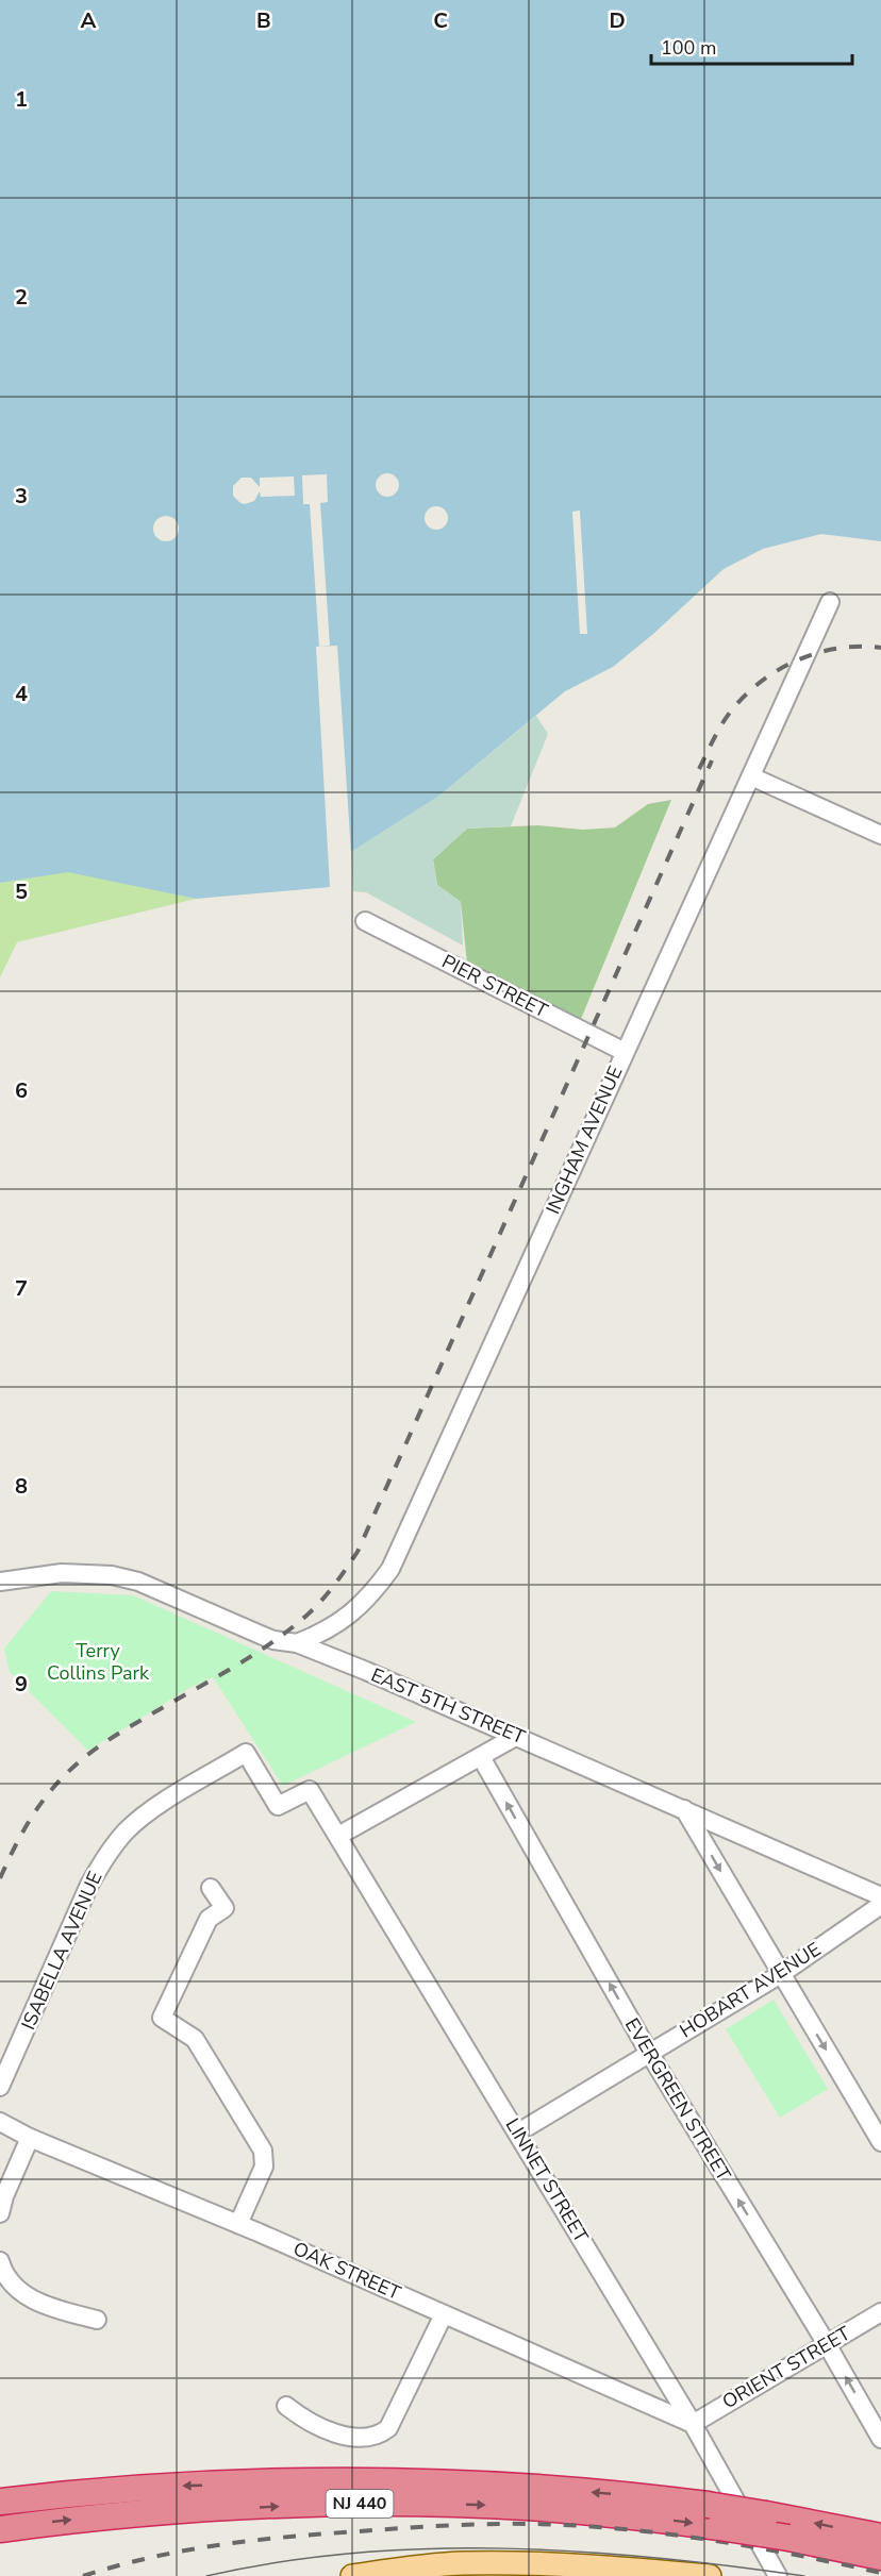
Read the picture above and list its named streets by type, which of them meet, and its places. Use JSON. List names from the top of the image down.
{
  "streets": {
    "highway": ["NJ 440"],
    "street": [
      "PIER STREET",
      "INGHAM AVENUE",
      "EAST 5TH STREET",
      "ISABELLA AVENUE",
      "HOBART AVENUE",
      "EVERGREEN STREET",
      "LINNET STREET",
      "OAK STREET",
      "ORIENT STREET"
    ]
  },
  "crossings": [
    ["PIER STREET", "INGHAM AVENUE"],
    ["INGHAM AVENUE", "EAST 5TH STREET"],
    ["ISABELLA AVENUE", "LINNET STREET"],
    ["HOBART AVENUE", "EVERGREEN STREET"],
    ["HOBART AVENUE", "LINNET STREET"],
    ["EVERGREEN STREET", "ORIENT STREET"],
    ["LINNET STREET", "OAK STREET"],
    ["LINNET STREET", "ORIENT STREET"],
    ["OAK STREET", "ORIENT STREET"]
  ],
  "parks": ["Terry Collins Park"],
  "scale_bar": "100 m",
  "grid": {
    "columns": [
      "A",
      "B",
      "C",
      "D"
    ],
    "rows": [
      "1",
      "2",
      "3",
      "4",
      "5",
      "6",
      "7",
      "8",
      "9"
    ]
  }
}
